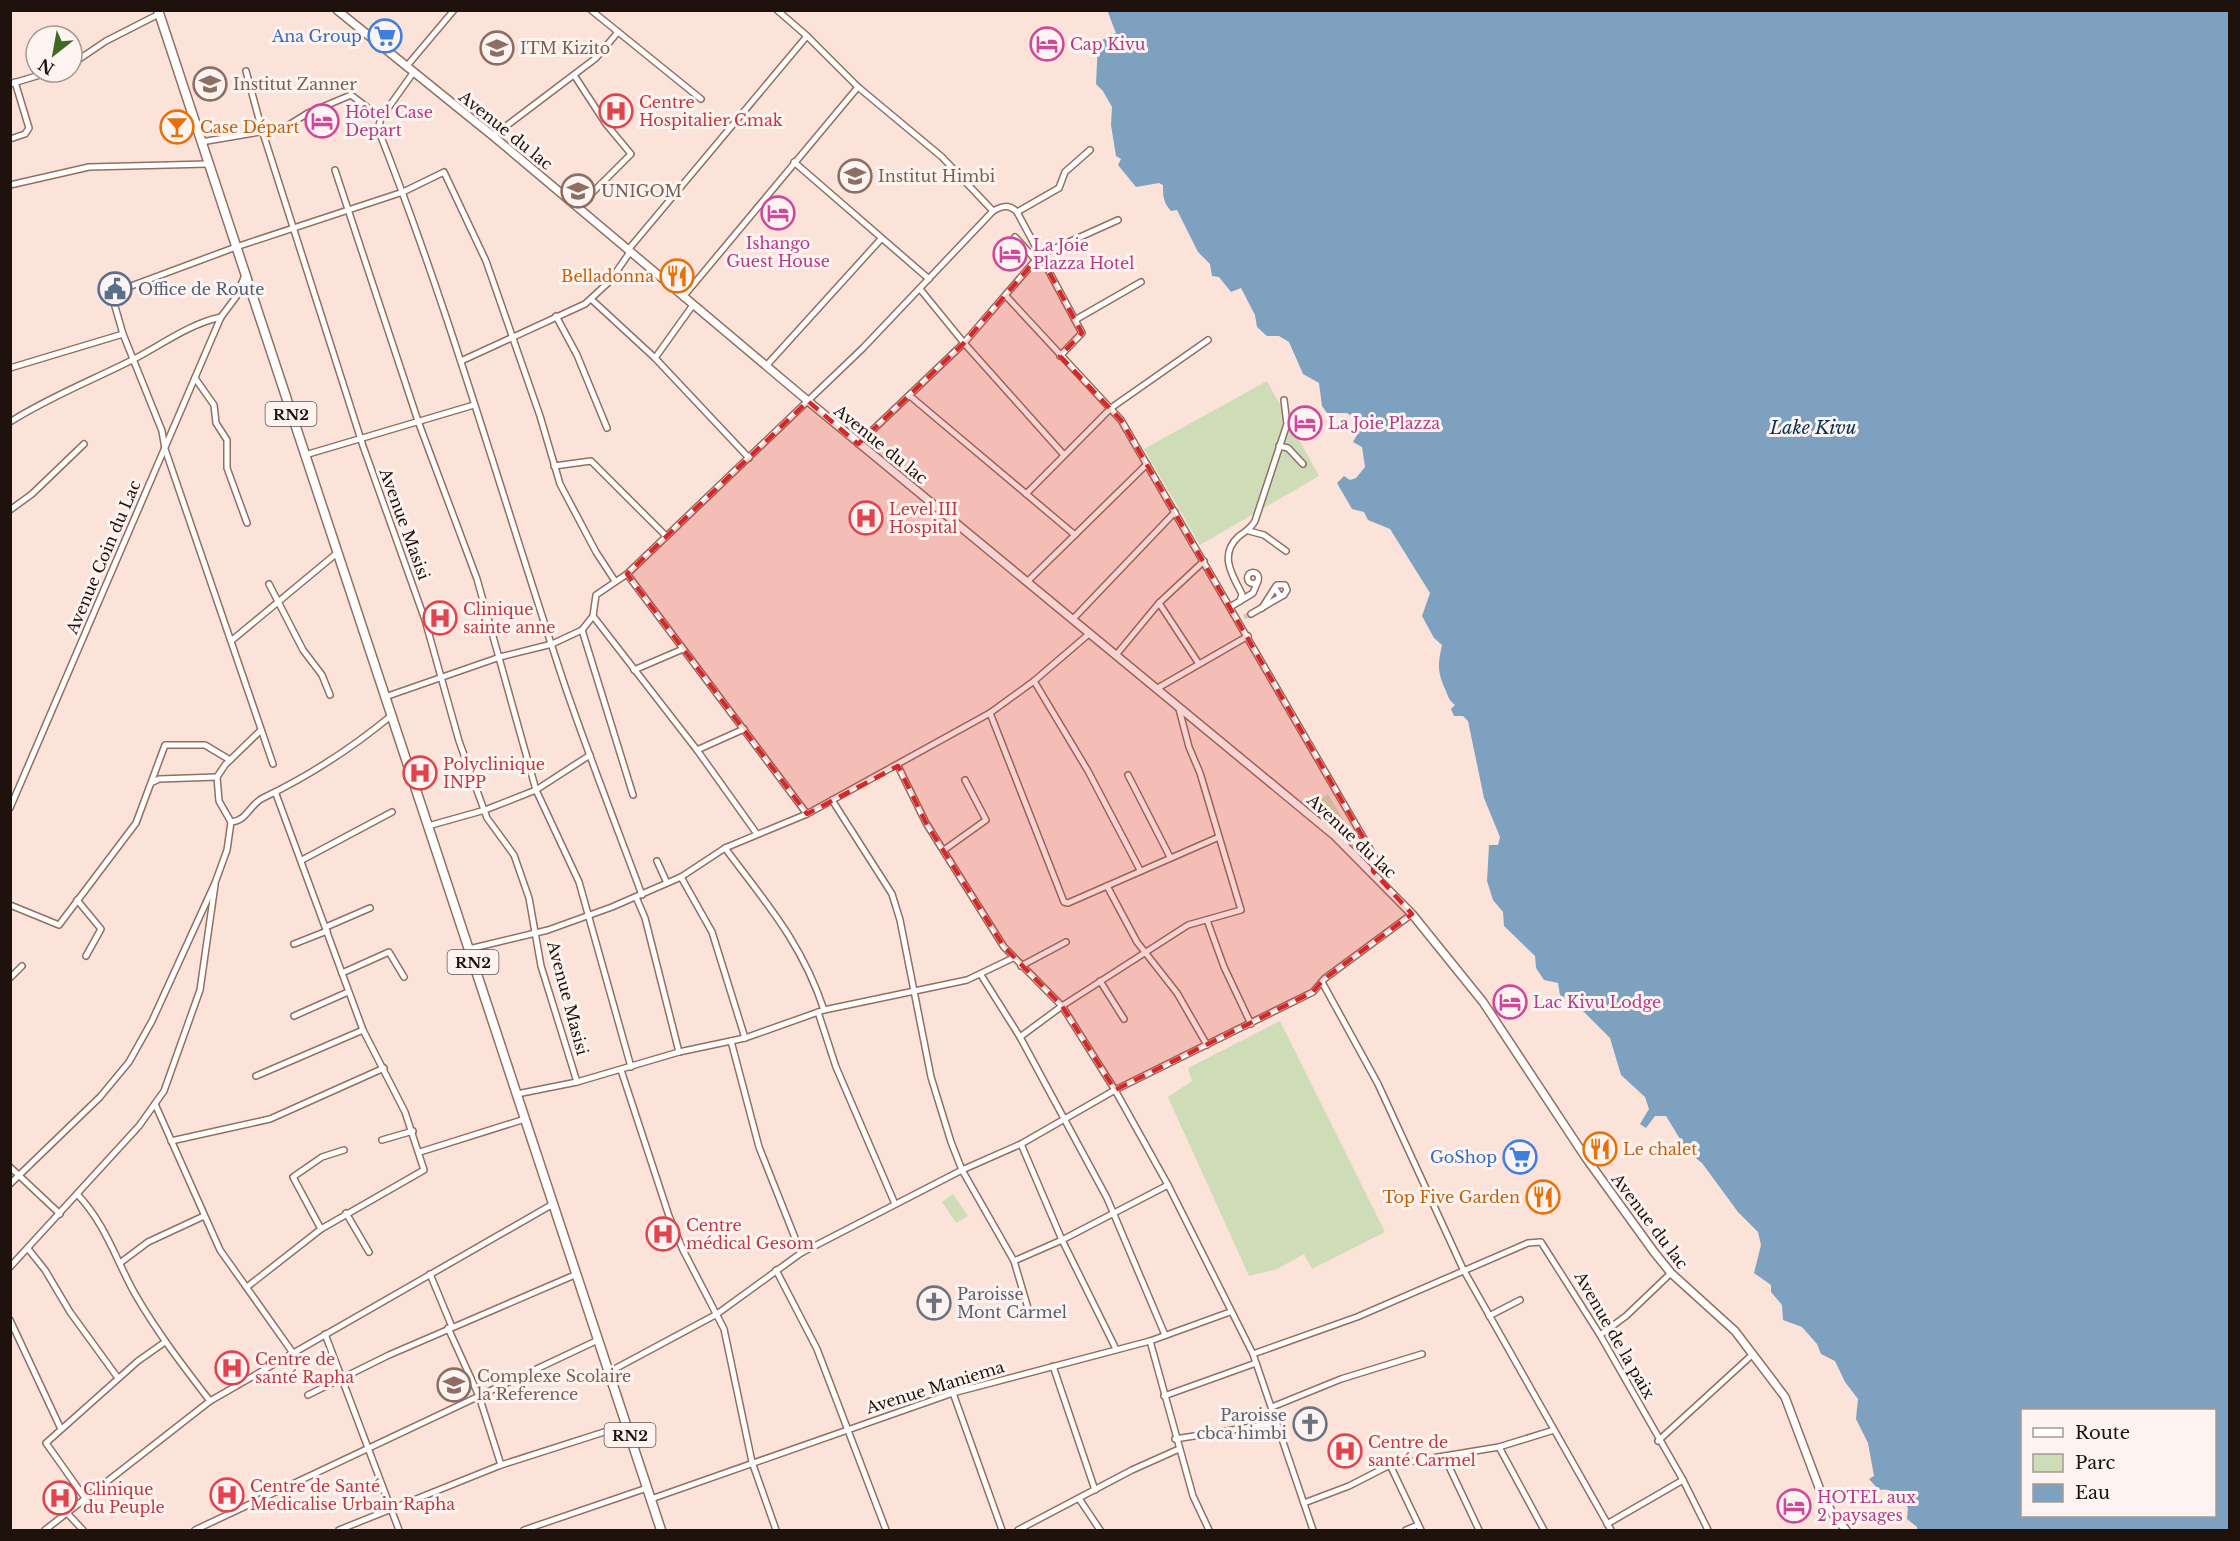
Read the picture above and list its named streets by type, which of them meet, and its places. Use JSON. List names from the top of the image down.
{
  "streets": {
    "highway": ["RN2"],
    "main road": ["Avenue du lac"],
    "street": [
      "Avenue Masisi",
      "Avenue Coin du Lac",
      "Avenue de la paix",
      "Avenue Maniema"
    ]
  },
  "crossings": [
    ["RN2", "Avenue Coin du Lac"],
    ["RN2", "Avenue Maniema"]
  ],
  "water": ["Lake Kivu"],
  "places": {
    "supermarket": ["Ana Group", "GoShop"],
    "hotel": [
      "Cap Kivu",
      "Hôtel Case Depart",
      "Ishango Guest House",
      "La Joie Plazza Hotel",
      "La Joie Plazza",
      "Lac Kivu Lodge",
      "HOTEL aux 2 paysages"
    ],
    "school or university": [
      "ITM Kizito",
      "Institut Zanner",
      "Institut Himbi",
      "UNIGOM",
      "Complexe Scolaire la Reference"
    ],
    "hospital": [
      "Centre Hospitalier Cmak",
      "Level III Hospital",
      "Clinique sainte anne",
      "Polyclinique INPP",
      "Centre médical Gesom",
      "Centre de santé Rapha",
      "Centre de santé Carmel",
      "Centre de Santé Medicalise Urbain Rapha",
      "Clinique du Peuple"
    ],
    "bar": ["Case Départ"],
    "restaurant": ["Belladonna", "Le chalet", "Top Five Garden"],
    "public building": ["Office de Route"],
    "church": ["Paroisse Mont Carmel", "Paroisse cbca himbi"]
  },
  "legend": ["Route", "Parc", "Eau"],
  "north": "bottom left"
}
